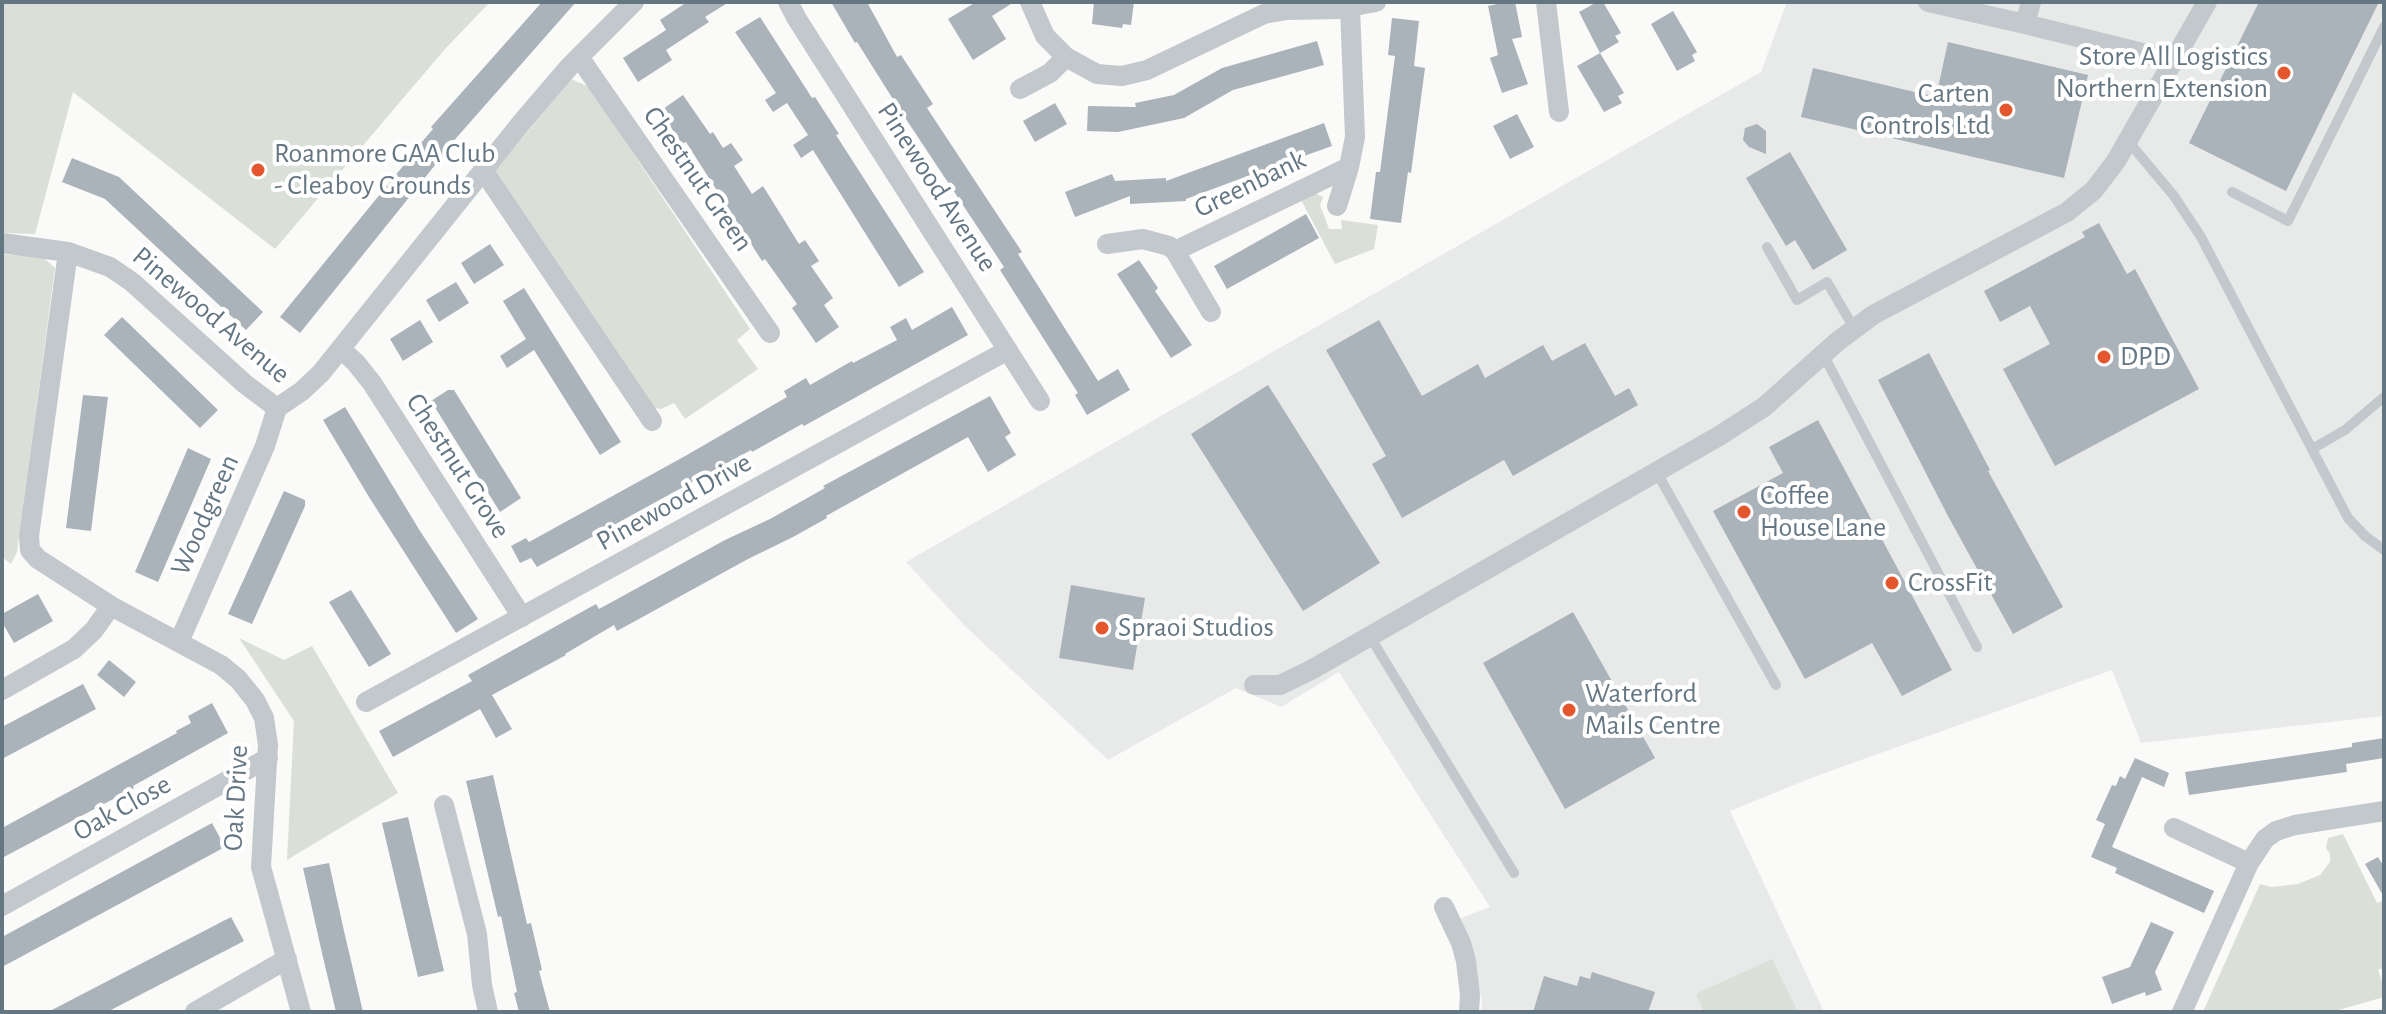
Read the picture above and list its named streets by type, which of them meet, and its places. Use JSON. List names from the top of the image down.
{
  "streets": {
    "street": [
      "Chestnut Green",
      "Greenbank",
      "Pinewood Avenue",
      "Chestnut Grove",
      "Pinewood Drive",
      "Woodgreen",
      "Oak Drive",
      "Oak Close"
    ]
  },
  "crossings": [
    ["Chestnut Green", "Pinewood Avenue"],
    ["Pinewood Avenue", "Chestnut Grove"],
    ["Pinewood Avenue", "Pinewood Drive"],
    ["Pinewood Avenue", "Woodgreen"],
    ["Pinewood Avenue", "Oak Drive"],
    ["Chestnut Grove", "Pinewood Drive"],
    ["Woodgreen", "Oak Drive"],
    ["Oak Drive", "Oak Close"]
  ],
  "places": [
    "Store All Logistics Northern Extension",
    "Carten Controls Ltd",
    "Roanmore GAA Club - Cleaboy Grounds",
    "DPD",
    "Coffee House Lane",
    "CrossFit",
    "Spraoi Studios",
    "Waterford Mails Centre"
  ]
}
